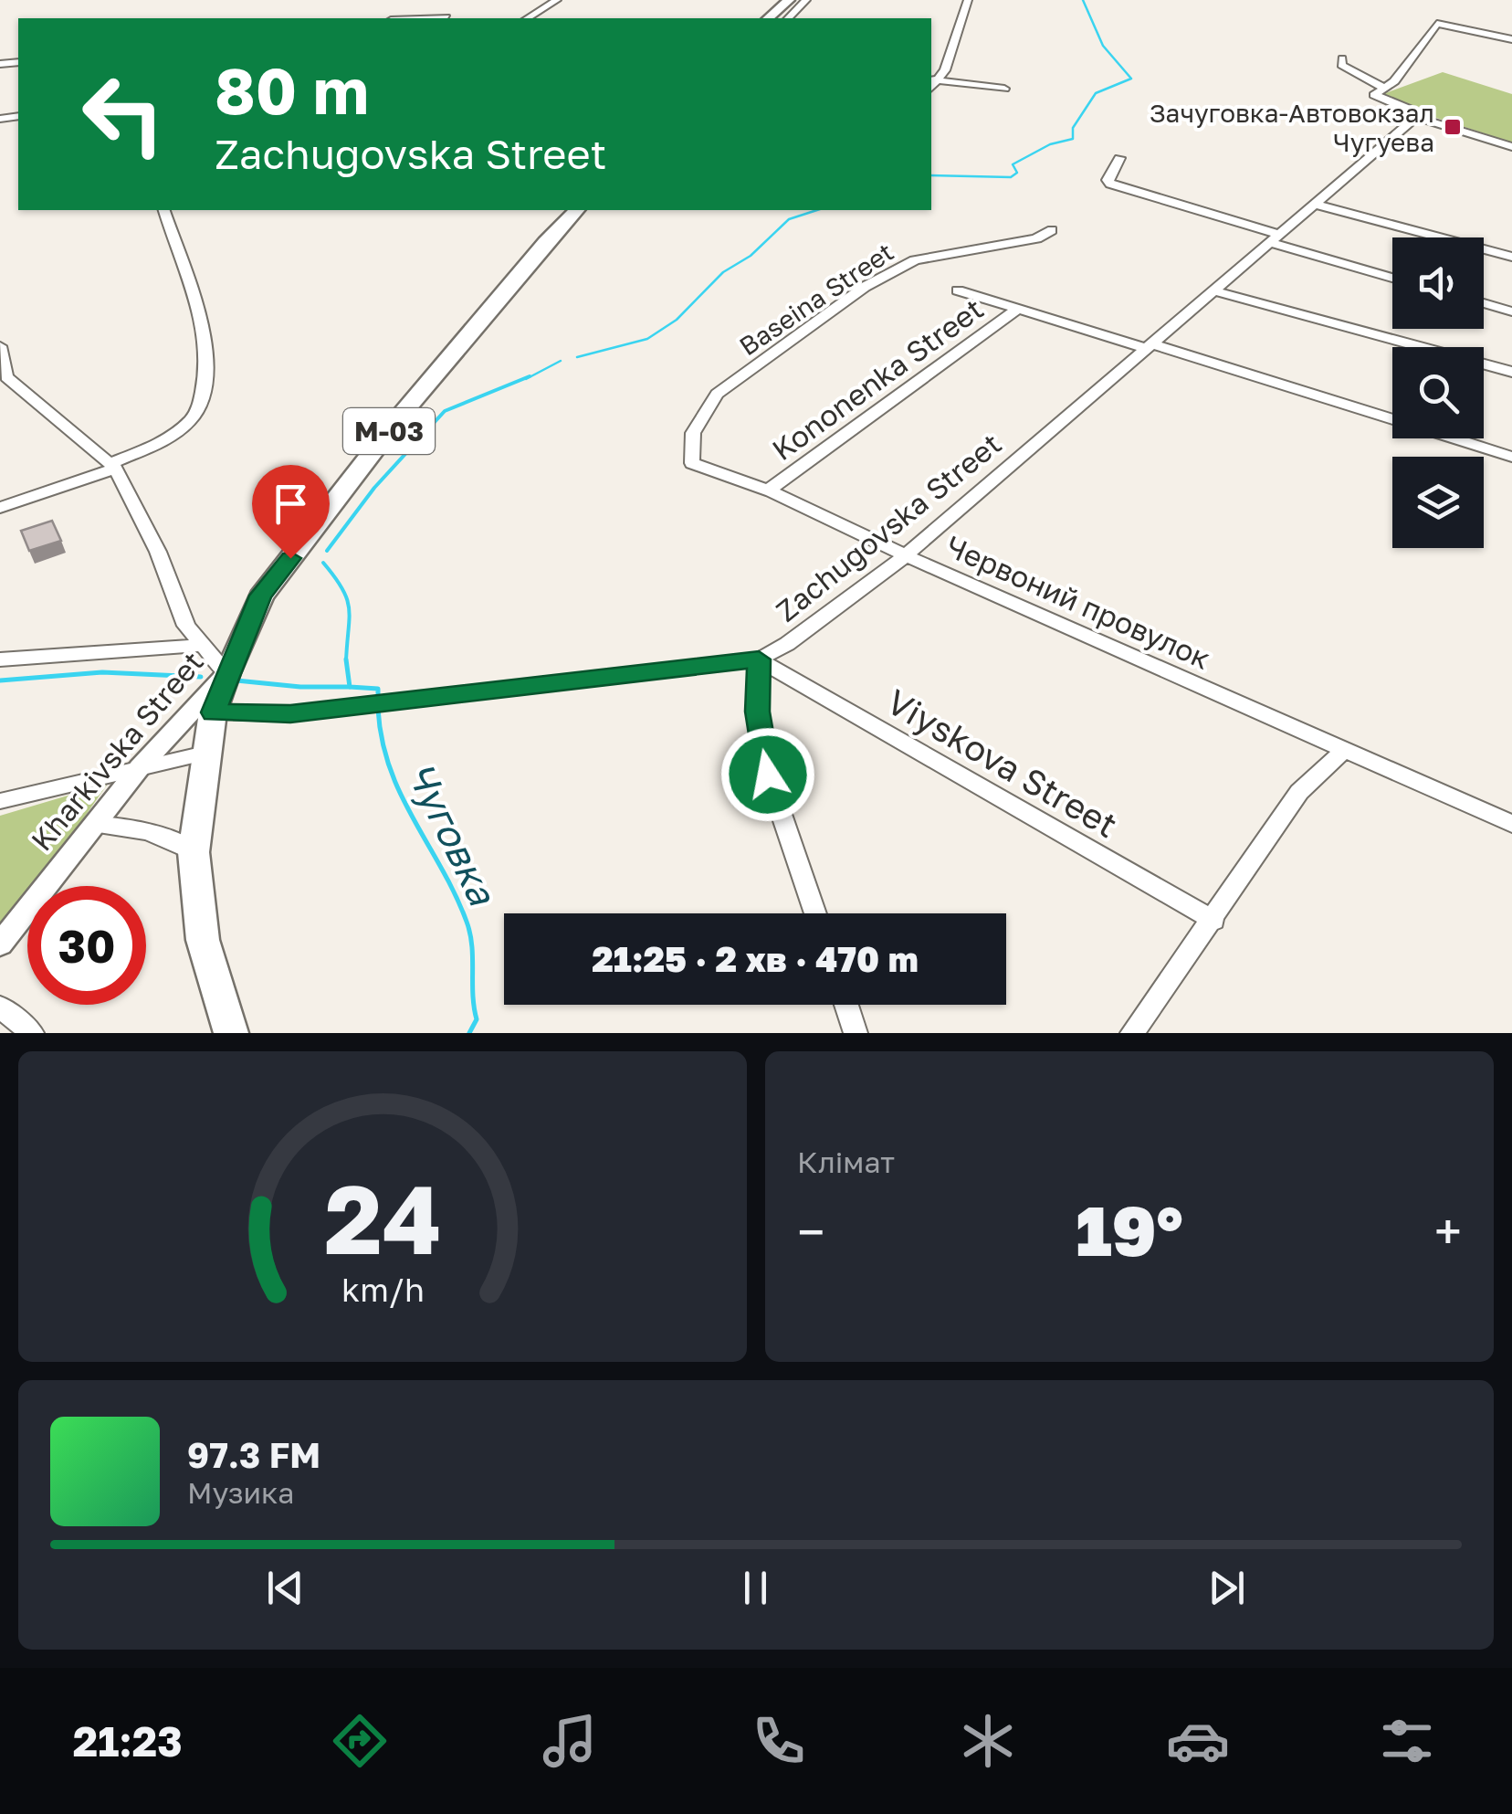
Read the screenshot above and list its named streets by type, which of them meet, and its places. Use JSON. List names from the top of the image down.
{
  "streets": {
    "highway": ["М-03", "Kharkivska Street"],
    "street": [
      "Baseina Street",
      "Kononenka Street",
      "Zachugovska Street",
      "Червоний провулок",
      "Viyskova Street"
    ]
  },
  "crossings": [
    ["Baseina Street", "Червоний провулок"],
    ["Kononenka Street", "Червоний провулок"],
    ["М-03", "Zachugovska Street"],
    ["М-03", "Kharkivska Street"],
    ["Zachugovska Street", "Червоний провулок"],
    ["Zachugovska Street", "Viyskova Street"]
  ],
  "water": ["Чуговка"],
  "places": {
    "transit": ["Зачуговка-Автовокзал Чугуева"]
  },
  "page": {
    "turn": ["80 m", "Zachugovska Street"],
    "limit": "30",
    "trip": "21:25 · 2 хв · 470 m",
    "tile": "Клімат",
    "heat": ["−", "19°", "+"],
    "song": ["97.3 FM", "Музика"],
    "tabs": "21:23",
    "gauge": ["24", "km/h"]
  }
}
